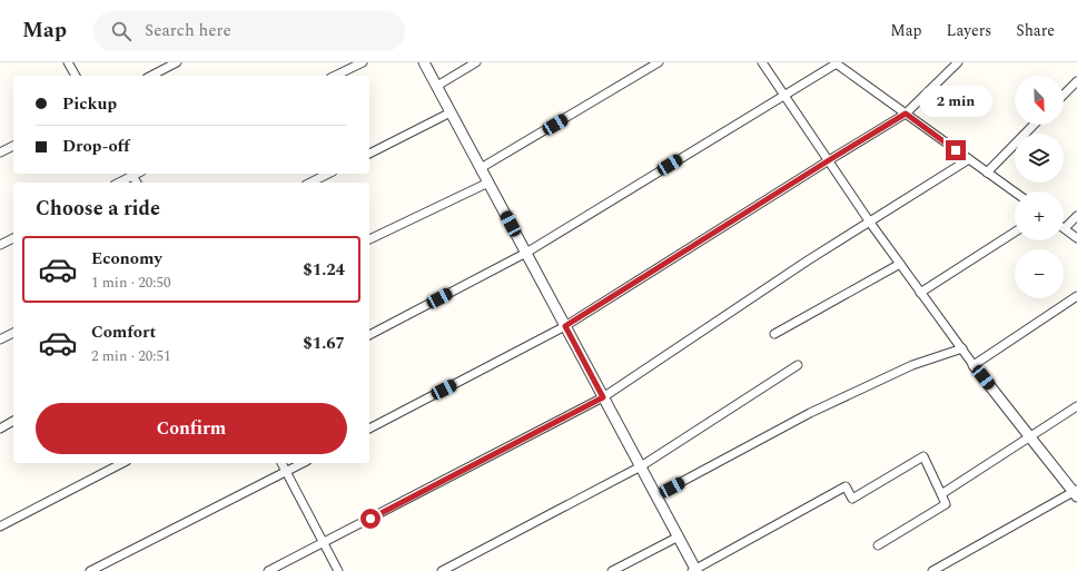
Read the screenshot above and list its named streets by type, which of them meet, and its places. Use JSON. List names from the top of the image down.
{
  "north": "bottom right",
  "page": {
    "header": "Map",
    "search": "Search here",
    "nav": ["Map", "Layers", "Share"],
    "map_buttons": ["+", "−"],
    "banner": ["Pickup", "Drop-off"],
    "bubble": "2 min",
    "heading": "Choose a ride",
    "list": [
      {
        "name": "Economy",
        "note": "1 min · 20:50",
        "value": "$1.24"
      },
      {
        "name": "Comfort",
        "note": "2 min · 20:51",
        "value": "$1.67"
      }
    ],
    "buttons": "Confirm"
  }
}
